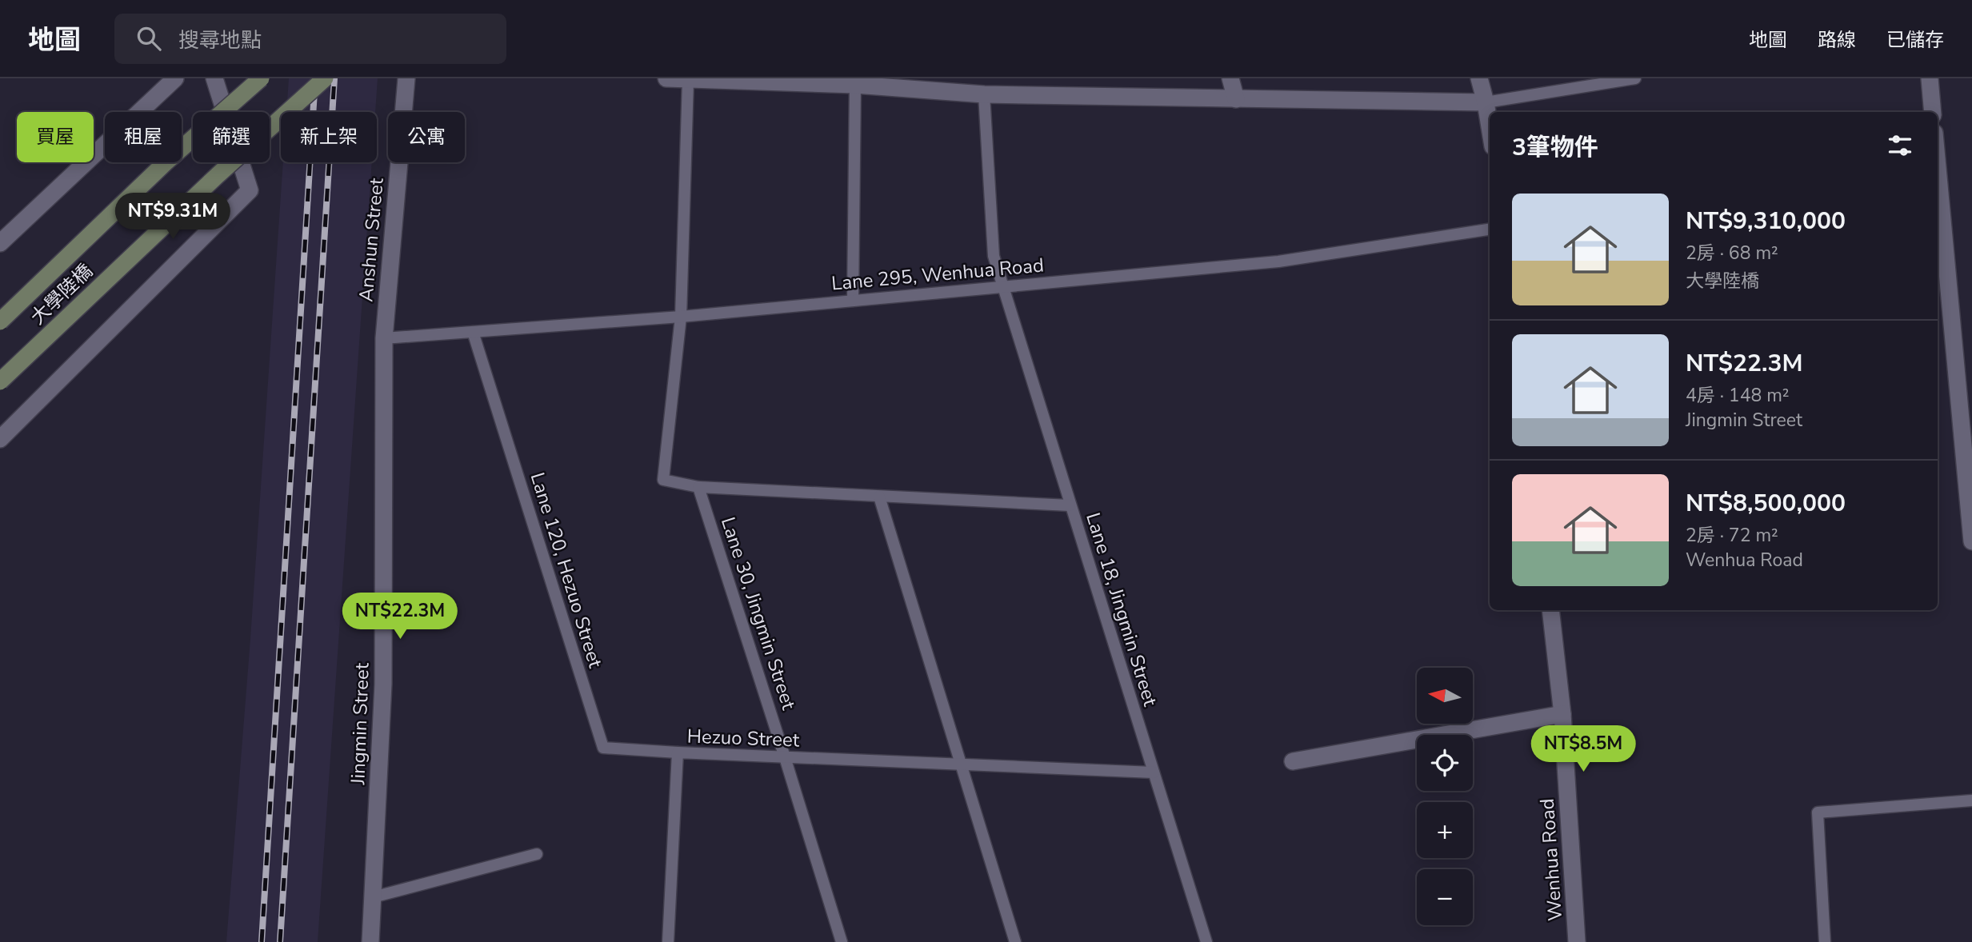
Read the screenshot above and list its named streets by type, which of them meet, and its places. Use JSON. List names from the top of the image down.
{
  "streets": {
    "street": [
      "Anshun Street",
      "大學陸橋",
      "Jingmin Street",
      "Wenhua Road"
    ],
    "lane": [
      "Lane 295, Wenhua Road",
      "Lane 120, Hezuo Street",
      "Lane 18, Jingmin Street",
      "Lane 30, Jingmin Street",
      "Hezuo Street"
    ]
  },
  "crossings": [
    ["Anshun Street", "Lane 295, Wenhua Road"],
    ["Anshun Street", "Jingmin Street"],
    ["Lane 295, Wenhua Road", "Lane 120, Hezuo Street"],
    ["Lane 295, Wenhua Road", "Lane 18, Jingmin Street"],
    ["Lane 295, Wenhua Road", "Jingmin Street"],
    ["Lane 120, Hezuo Street", "Hezuo Street"],
    ["Lane 18, Jingmin Street", "Hezuo Street"],
    ["Lane 30, Jingmin Street", "Hezuo Street"]
  ],
  "north": "left",
  "page": {
    "header": "地圖",
    "search": "搜尋地點",
    "nav": ["地圖", "路線", "已儲存"],
    "chip": [
      "買屋",
      "租屋",
      "篩選",
      "新上架",
      "公寓"
    ],
    "heading": "3筆物件",
    "list": [
      {
        "name": "NT$9,310,000",
        "note": "2房 · 68 m² · 大學陸橋"
      },
      {
        "name": "NT$22.3M",
        "note": "4房 · 148 m² · Jingmin Street"
      },
      {
        "name": "NT$8,500,000",
        "note": "2房 · 72 m² · Wenhua Road"
      }
    ],
    "price": ["NT$9.31M", "NT$22.3M", "NT$8.5M"],
    "map_buttons": ["+", "−"]
  }
}
